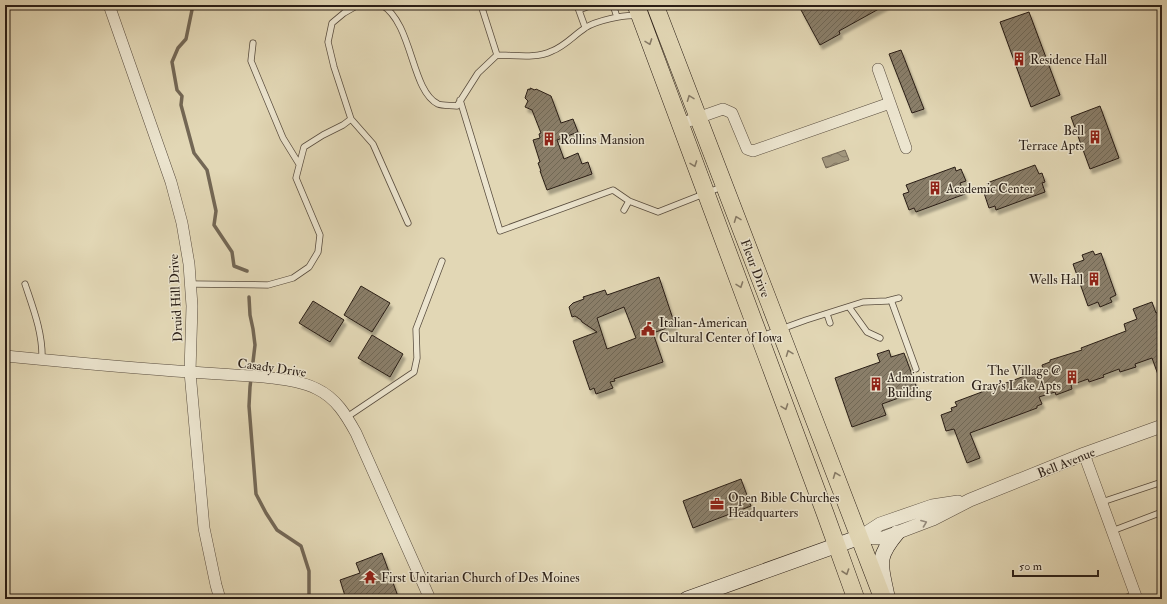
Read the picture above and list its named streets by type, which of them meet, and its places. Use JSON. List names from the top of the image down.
{
  "streets": {
    "main road": ["Fleur Drive", "Bell Avenue"],
    "street": ["Druid Hill Drive", "Casady Drive"]
  },
  "crossings": [
    ["Fleur Drive", "Bell Avenue"],
    ["Druid Hill Drive", "Casady Drive"]
  ],
  "places": {
    "building": [
      "Residence Hall",
      "Bell Terrace Apts",
      "Rollins Mansion",
      "Academic Center",
      "Wells Hall",
      "The Village @ Gray's Lake Apts",
      "Administration Building"
    ],
    "public building": ["Italian-American Cultural Center of Iowa"],
    "office": ["Open Bible Churches Headquarters"],
    "temple": ["First Unitarian Church of Des Moines"]
  },
  "scale_bar": "50 m"
}
